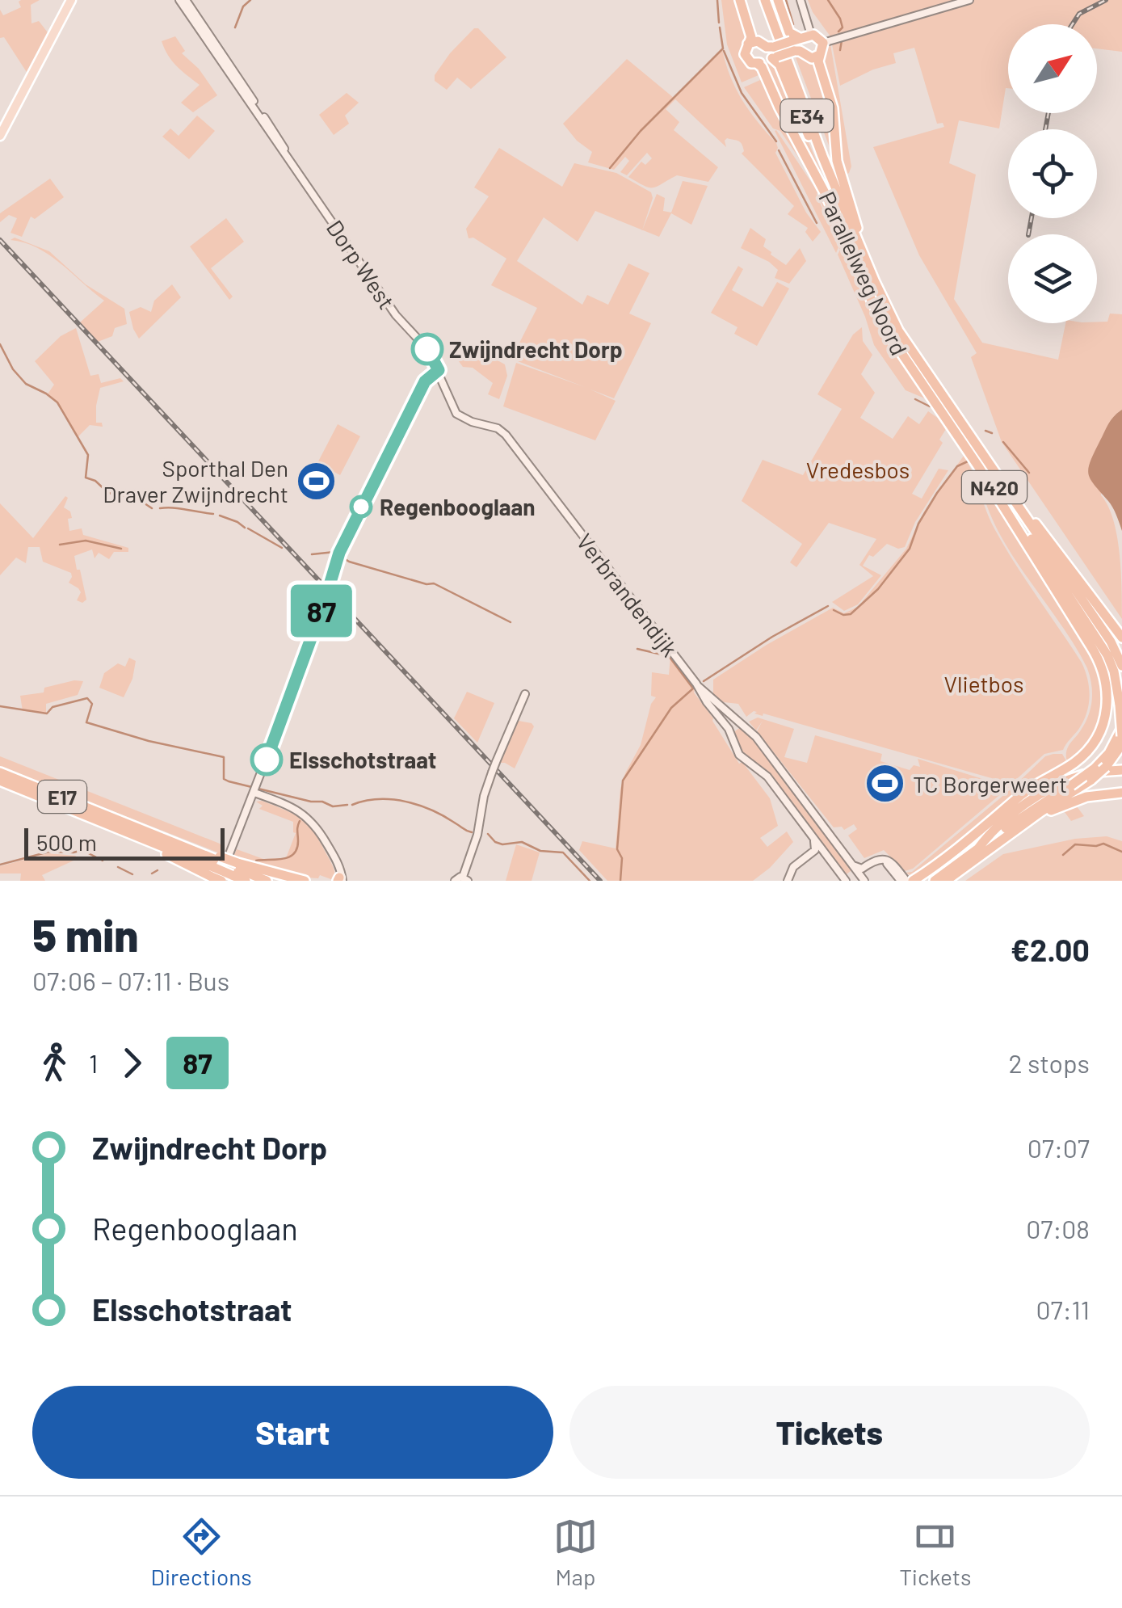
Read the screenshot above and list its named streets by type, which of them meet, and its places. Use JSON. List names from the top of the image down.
{
  "streets": {
    "highway": [
      "E34",
      "Parallelweg Noord",
      "N420",
      "E17"
    ],
    "main road": ["Dorp West", "Verbrandendijk"]
  },
  "crossings": [
    ["Dorp West", "Verbrandendijk"],
    ["Parallelweg Noord", "N420"]
  ],
  "parks": ["Vredesbos", "Vlietbos"],
  "places": {
    "other": ["Zwijndrecht Dorp", "Regenbooglaan", "Elsschotstraat"],
    "sports": ["Sporthal Den Draver Zwijndrecht", "TC Borgerweert"]
  },
  "lines": ["bus line 87"],
  "scale_bar": "500 m",
  "north": "top right",
  "page": {
    "on_map": "87",
    "scale": "500 m",
    "heading": ["5 min", "07:06 – 07:11 · Bus", "€2.00"],
    "legs": ["1", "87", "2 stops"],
    "list": [
      {
        "name": "Zwijndrecht Dorp",
        "value": "07:07"
      },
      {
        "name": "Regenbooglaan",
        "value": "07:08"
      },
      {
        "name": "Elsschotstraat",
        "value": "07:11"
      }
    ],
    "buttons": ["Start", "Tickets"],
    "tabs": ["Directions", "Map", "Tickets"]
  }
}
